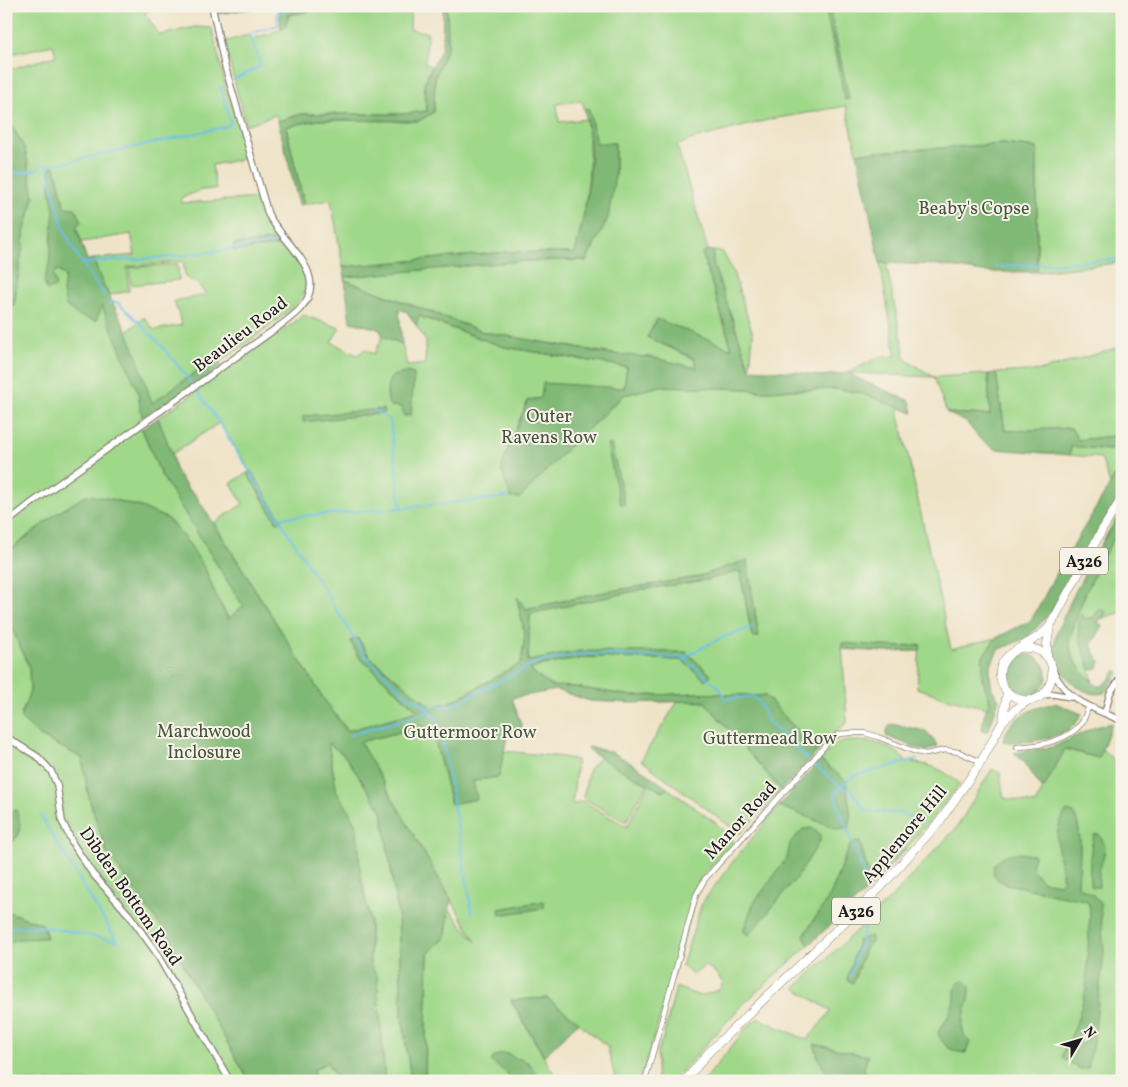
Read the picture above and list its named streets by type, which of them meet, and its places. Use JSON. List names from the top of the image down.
{
  "streets": {
    "main road": ["A326", "Applemore Hill"],
    "street": ["Beaulieu Road", "Manor Road", "Dibden Bottom Road"]
  },
  "crossings": [
    ["A326", "Applemore Hill"],
    ["Manor Road", "Applemore Hill"]
  ],
  "parks": [
    "Beaby's Copse",
    "Outer Ravens Row",
    "Marchwood Inclosure",
    "Guttermoor Row",
    "Guttermead Row"
  ],
  "north": "top right"
}
